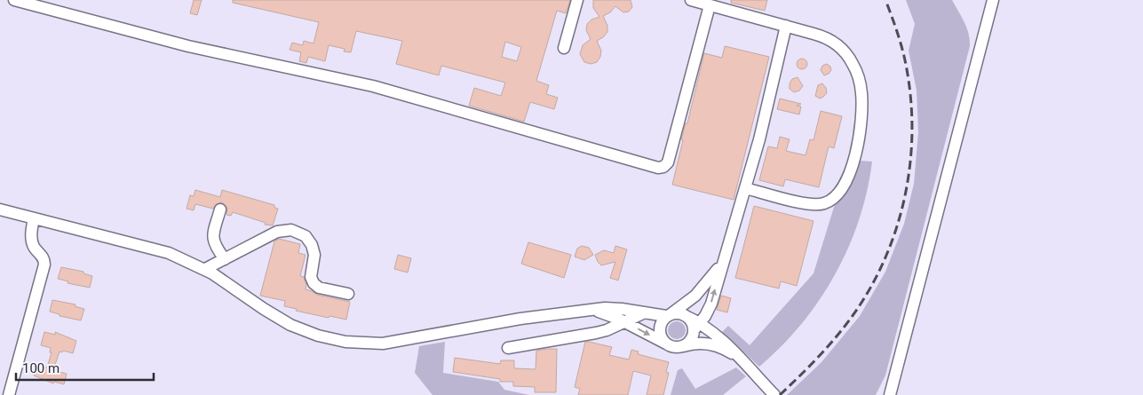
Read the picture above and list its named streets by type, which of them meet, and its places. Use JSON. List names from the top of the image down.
{
  "scale_bar": "100 m"
}
